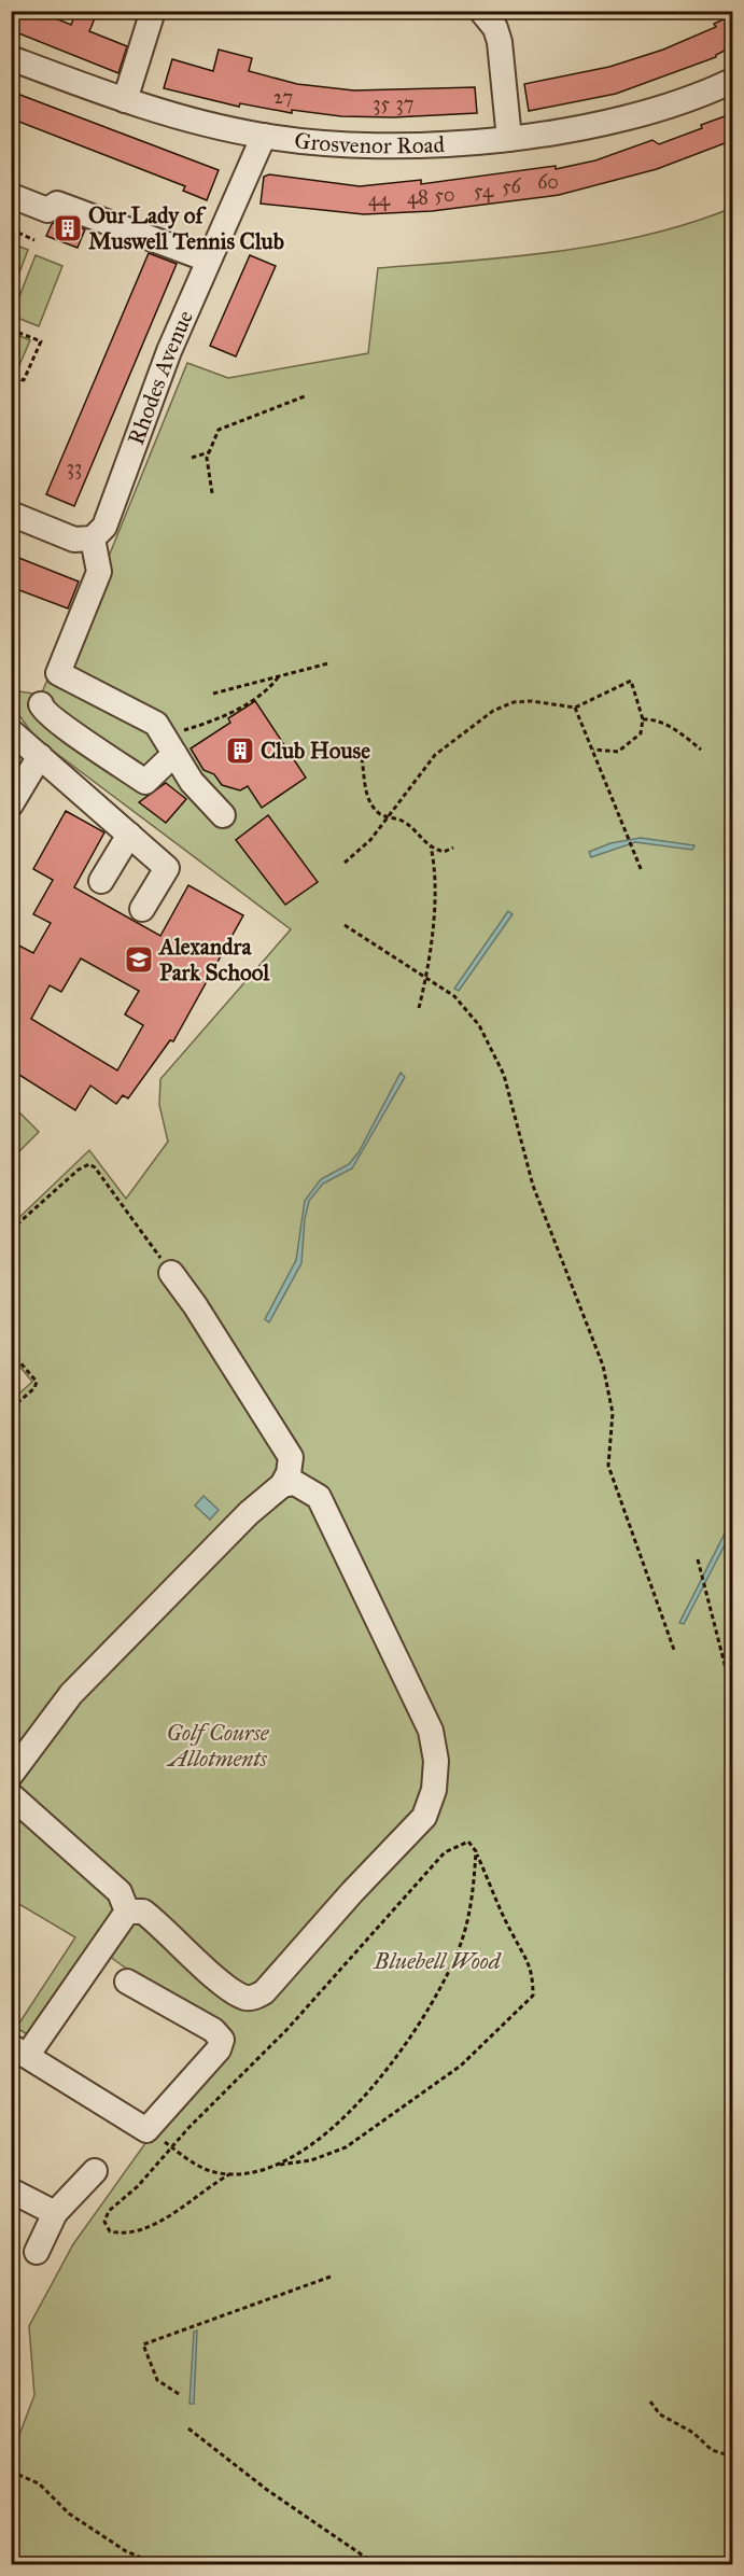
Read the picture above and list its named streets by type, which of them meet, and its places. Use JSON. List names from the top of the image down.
{
  "streets": {
    "street": ["Grosvenor Road", "Rhodes Avenue"]
  },
  "crossings": [
    ["Grosvenor Road", "Rhodes Avenue"]
  ],
  "parks": ["Golf Course Allotments", "Bluebell Wood"],
  "places": {
    "building": ["Our Lady of Muswell Tennis Club", "Club House"],
    "school or university": ["Alexandra Park School"]
  },
  "house_numbers": [
    "27",
    "35",
    "37",
    "60",
    "56",
    "54",
    "50",
    "48",
    "44",
    "33"
  ]
}
